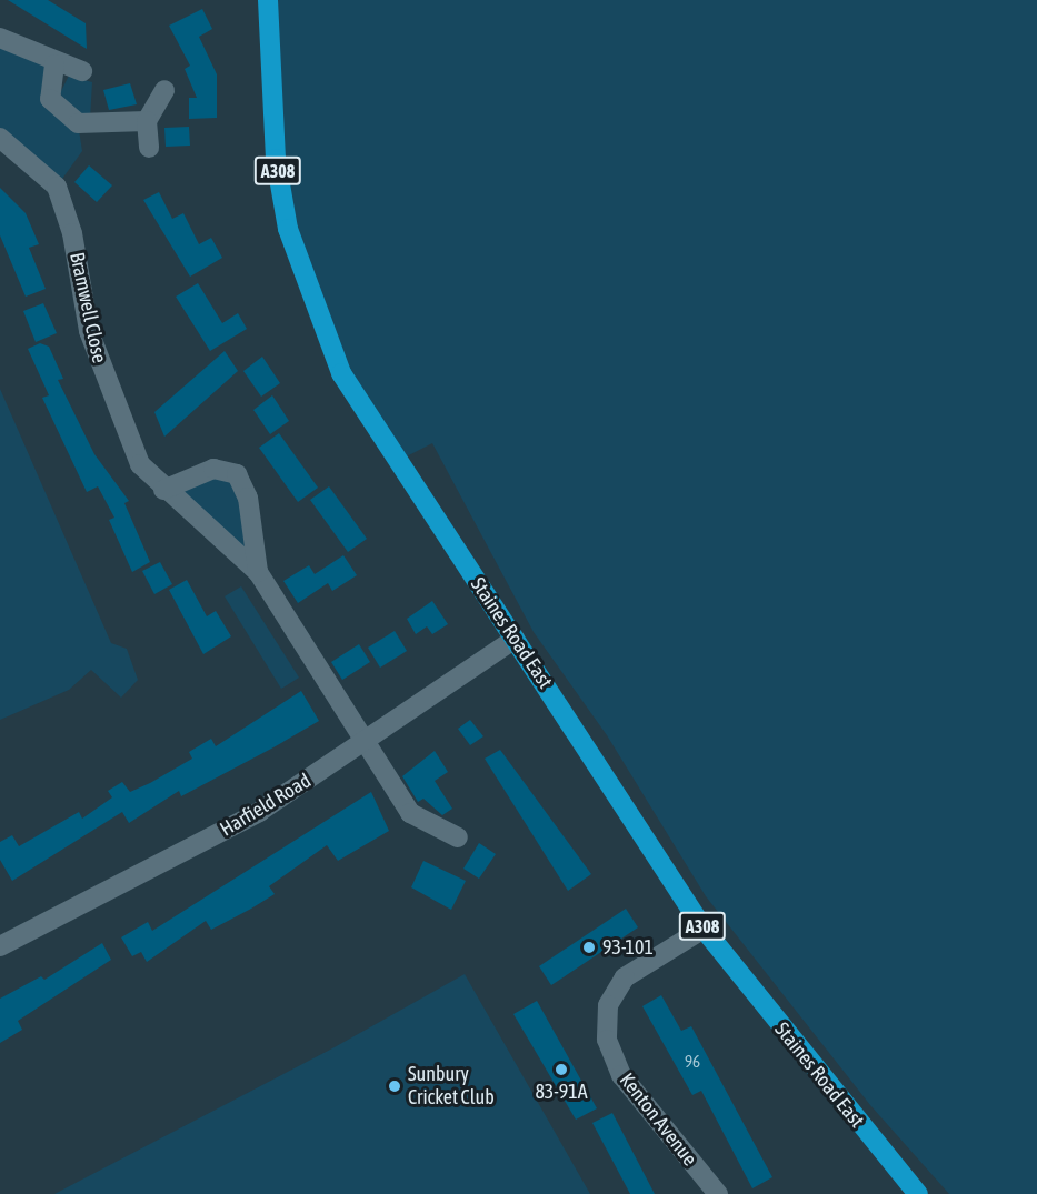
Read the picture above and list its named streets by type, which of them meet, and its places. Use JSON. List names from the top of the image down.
{
  "streets": {
    "highway": ["A308", "Staines Road East"],
    "street": ["Bramwell Close", "Harfield Road", "Kenton Avenue"]
  },
  "crossings": [
    ["Bramwell Close", "Harfield Road"],
    ["Staines Road East", "Harfield Road"],
    ["Staines Road East", "Kenton Avenue"]
  ],
  "places": ["93-101", "83-91A", "Sunbury Cricket Club"],
  "house_numbers": ["96"]
}
